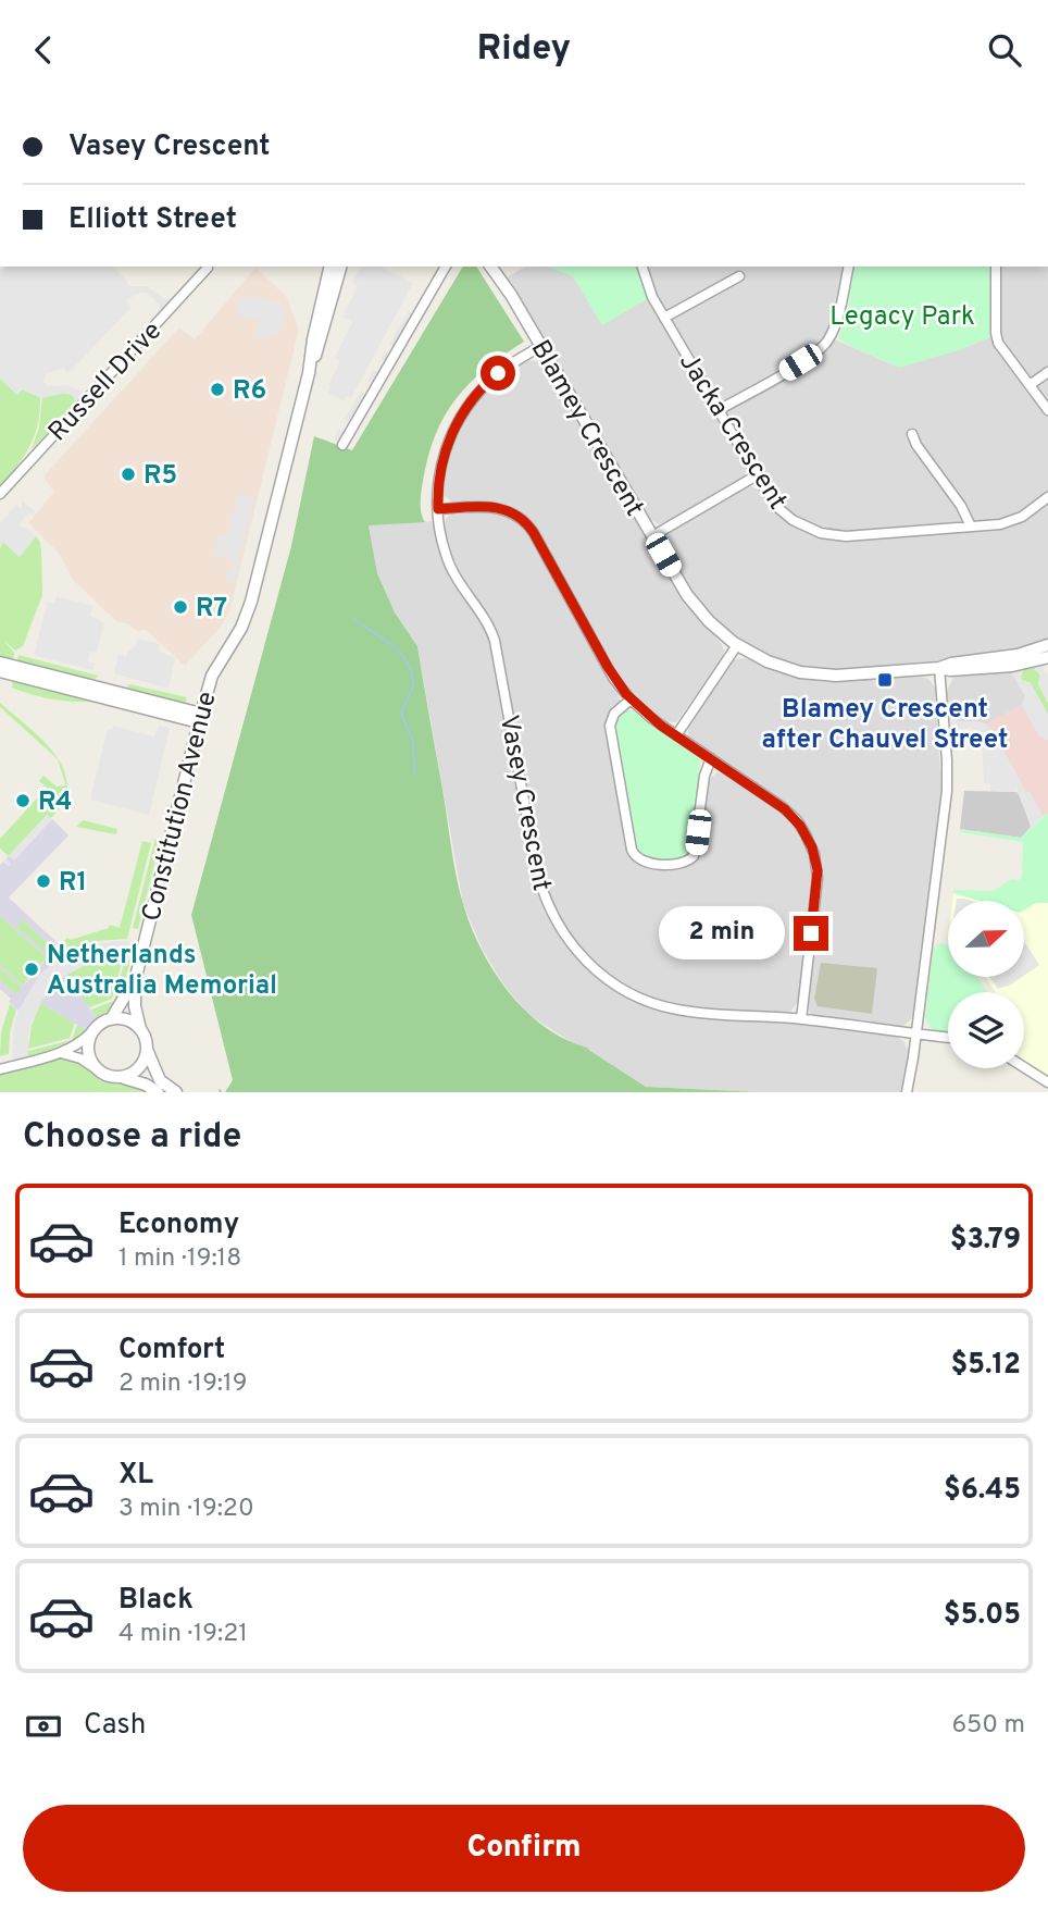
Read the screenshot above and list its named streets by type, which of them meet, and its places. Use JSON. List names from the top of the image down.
{
  "streets": {
    "street": [
      "Russell Drive",
      "Blamey Crescent",
      "Jacka Crescent",
      "Vasey Crescent",
      "Constitution Avenue"
    ]
  },
  "crossings": [
    ["Blamey Crescent", "Vasey Crescent"]
  ],
  "parks": ["Legacy Park"],
  "places": {
    "other": [
      "R6",
      "R5",
      "R7",
      "R4",
      "R1",
      "Netherlands Australia Memorial"
    ],
    "transit": ["Blamey Crescent after Chauvel Street"]
  },
  "north": "right",
  "page": {
    "header": "Ridey",
    "banner": ["Vasey Crescent", "Elliott Street"],
    "bubble": "2 min",
    "heading": "Choose a ride",
    "list": [
      {
        "name": "Economy",
        "note": "1 min · 19:18",
        "value": "$3.79"
      },
      {
        "name": "Comfort",
        "note": "2 min · 19:19",
        "value": "$5.12"
      },
      {
        "name": "XL",
        "note": "3 min · 19:20",
        "value": "$6.45"
      },
      {
        "name": "Black",
        "note": "4 min · 19:21",
        "value": "$5.05"
      }
    ],
    "pay": ["Cash", "650 m"],
    "buttons": "Confirm"
  }
}
